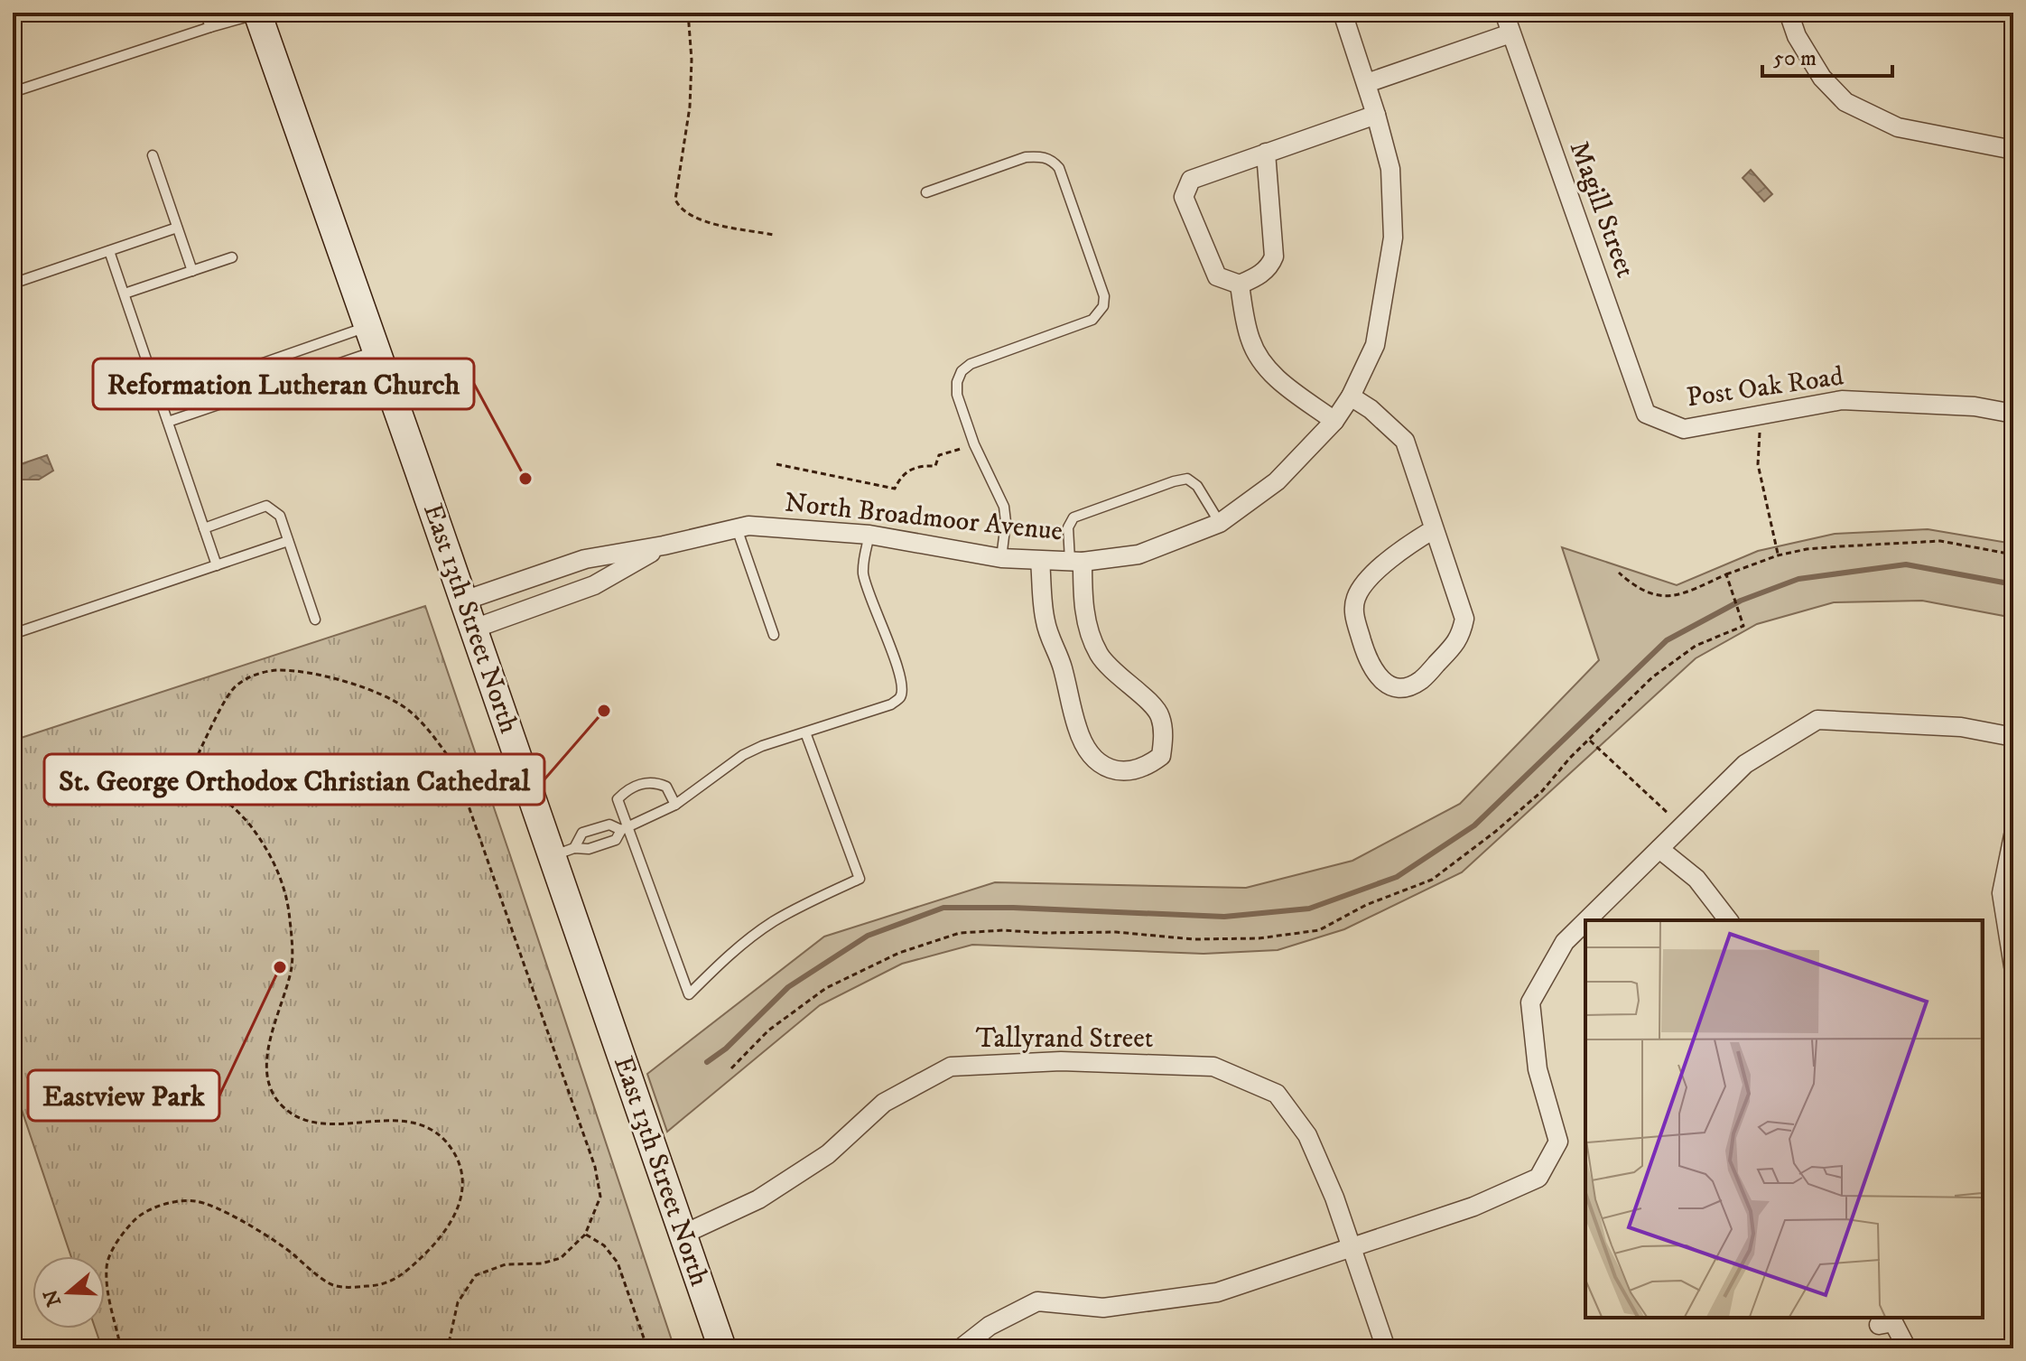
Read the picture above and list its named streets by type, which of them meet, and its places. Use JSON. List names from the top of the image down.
{
  "streets": {
    "main road": ["East 13th Street North"],
    "street": [
      "Magill Street",
      "Post Oak Road",
      "North Broadmoor Avenue",
      "Tallyrand Street"
    ]
  },
  "crossings": [
    ["Magill Street", "Post Oak Road"],
    ["North Broadmoor Avenue", "East 13th Street North"],
    ["East 13th Street North", "Tallyrand Street"]
  ],
  "places": ["Reformation Lutheran Church", "St. George Orthodox Christian Cathedral", "Eastview Park"],
  "scale_bar": "50 m",
  "north": "left"
}
